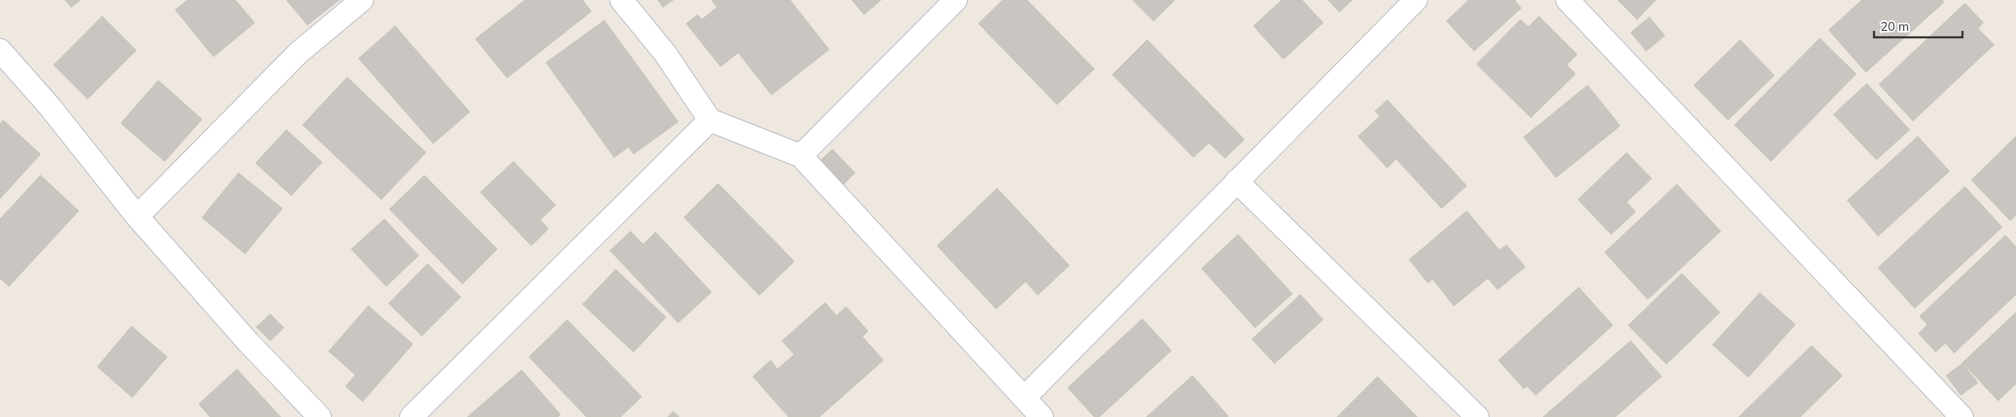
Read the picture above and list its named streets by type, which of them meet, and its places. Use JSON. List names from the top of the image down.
{
  "scale_bar": "20 m"
}
